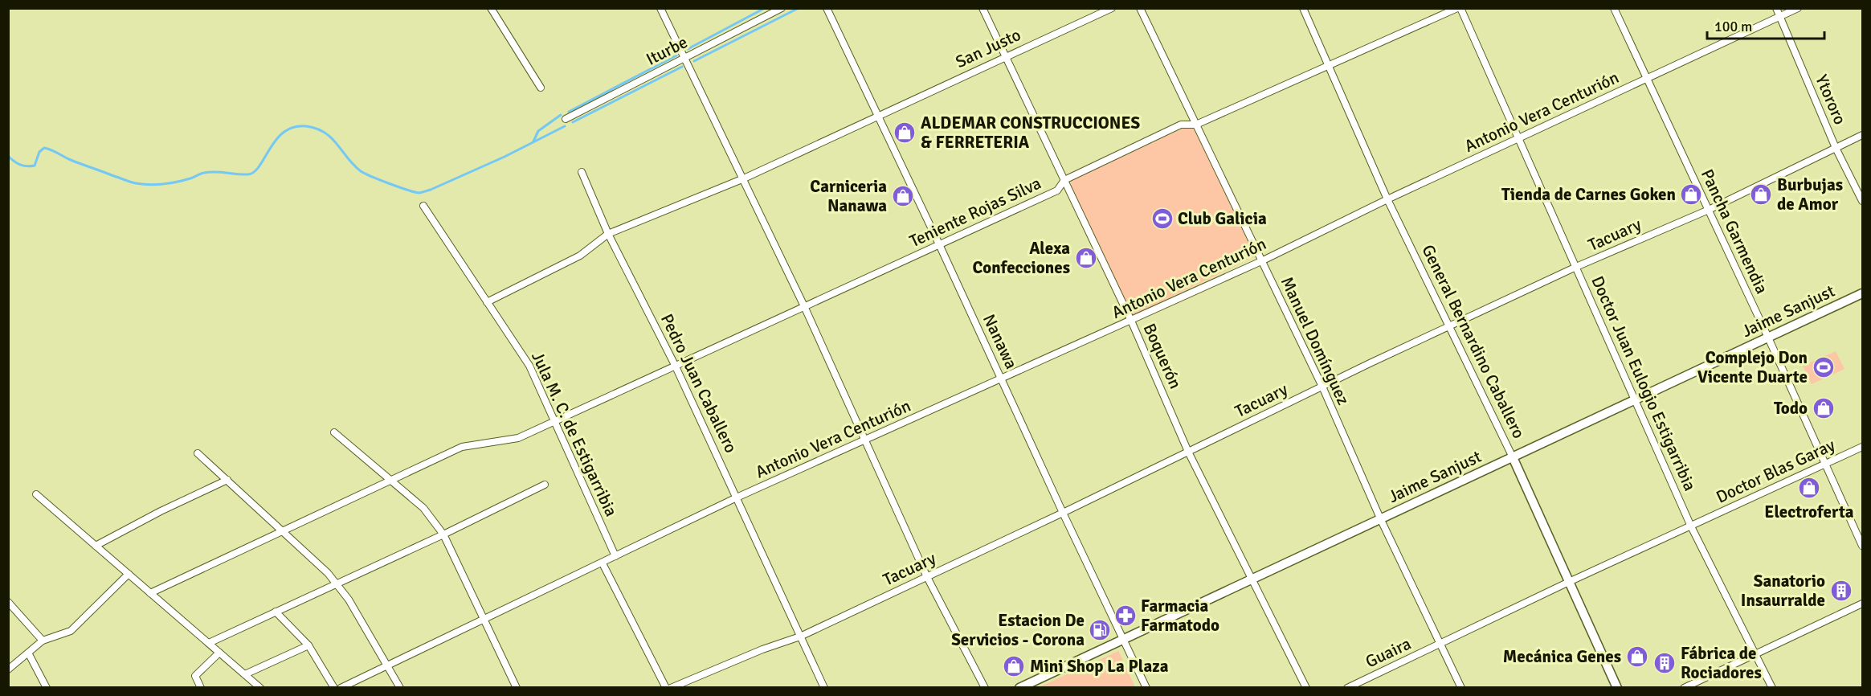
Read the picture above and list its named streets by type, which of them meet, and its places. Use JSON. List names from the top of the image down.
{
  "streets": {
    "main road": ["Jaime Sanjust", "General Bernardino Caballero"],
    "street": [
      "San Justo",
      "Iturbe",
      "Ytororo",
      "Antonio Vera Centurión",
      "Teniente Rojas Silva",
      "Pancha Garmendia",
      "Tacuary",
      "Manuel Domínguez",
      "Nanawa",
      "Boquerón",
      "Pedro Juan Caballero",
      "Doctor Juan Eulogio Estigarribia",
      "Jula M. C. de Estigarribia",
      "Doctor Blas Garay",
      "Guaira"
    ]
  },
  "crossings": [
    ["San Justo", "Nanawa"],
    ["San Justo", "Boquerón"],
    ["San Justo", "Pedro Juan Caballero"],
    ["San Justo", "Jula M. C. de Estigarribia"],
    ["Ytororo", "Antonio Vera Centurión"],
    ["Ytororo", "Tacuary"],
    ["Antonio Vera Centurión", "Pancha Garmendia"],
    ["Antonio Vera Centurión", "Manuel Domínguez"],
    ["Antonio Vera Centurión", "Nanawa"],
    ["Antonio Vera Centurión", "General Bernardino Caballero"],
    ["Antonio Vera Centurión", "Boquerón"],
    ["Antonio Vera Centurión", "Pedro Juan Caballero"],
    ["Antonio Vera Centurión", "Doctor Juan Eulogio Estigarribia"],
    ["Antonio Vera Centurión", "Jula M. C. de Estigarribia"],
    ["Teniente Rojas Silva", "Manuel Domínguez"],
    ["Teniente Rojas Silva", "Nanawa"],
    ["Teniente Rojas Silva", "General Bernardino Caballero"],
    ["Teniente Rojas Silva", "Boquerón"],
    ["Teniente Rojas Silva", "Pedro Juan Caballero"],
    ["Teniente Rojas Silva", "Doctor Juan Eulogio Estigarribia"],
    ["Teniente Rojas Silva", "Jula M. C. de Estigarribia"],
    ["Pancha Garmendia", "Tacuary"],
    ["Pancha Garmendia", "Jaime Sanjust"],
    ["Pancha Garmendia", "Doctor Blas Garay"],
    ["Tacuary", "Manuel Domínguez"],
    ["Tacuary", "Nanawa"],
    ["Tacuary", "General Bernardino Caballero"],
    ["Tacuary", "Boquerón"],
    ["Tacuary", "Pedro Juan Caballero"],
    ["Tacuary", "Doctor Juan Eulogio Estigarribia"],
    ["Jaime Sanjust", "Manuel Domínguez"],
    ["Jaime Sanjust", "Nanawa"],
    ["Jaime Sanjust", "General Bernardino Caballero"],
    ["Jaime Sanjust", "Boquerón"],
    ["Jaime Sanjust", "Doctor Juan Eulogio Estigarribia"],
    ["Manuel Domínguez", "Guaira"],
    ["General Bernardino Caballero", "Doctor Blas Garay"],
    ["General Bernardino Caballero", "Guaira"],
    ["Doctor Juan Eulogio Estigarribia", "Doctor Blas Garay"],
    ["Doctor Blas Garay", "Guaira"]
  ],
  "places": {
    "shop": [
      "ALDEMAR CONSTRUCCIONES & FERRETERIA",
      "Tienda de Carnes Goken",
      "Burbujas de Amor",
      "Carniceria Nanawa",
      "Alexa Confecciones",
      "Todo",
      "Electroferta",
      "Mecánica Genes",
      "Mini Shop La Plaza"
    ],
    "sports": ["Club Galicia", "Complejo Don Vicente Duarte"],
    "building": ["Sanatorio Insaurralde", "Fábrica de Rociadores"],
    "pharmacy": ["Farmacia Farmatodo"],
    "fuel station": ["Estacion De Servicios - Corona"]
  },
  "scale_bar": "100 m"
}
